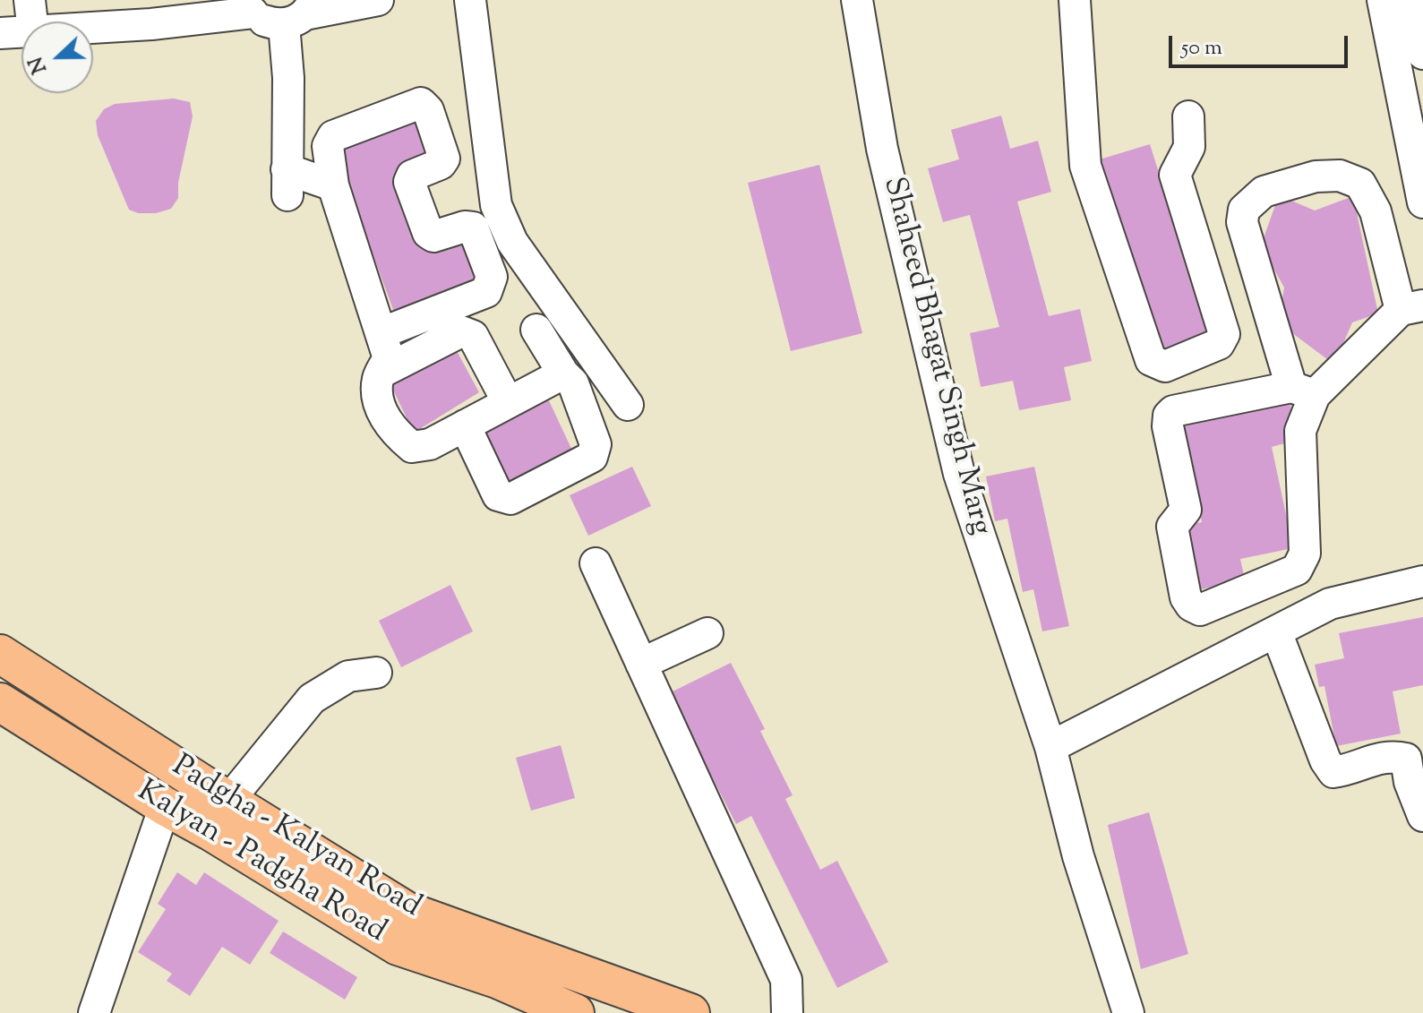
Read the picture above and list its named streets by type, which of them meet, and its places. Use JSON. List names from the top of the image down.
{
  "streets": {
    "main road": ["Padgha - Kalyan Road", "Kalyan - Padgha Road"],
    "street": ["Shaheed Bhagat Singh Marg"]
  },
  "crossings": [
    ["Padgha - Kalyan Road", "Kalyan - Padgha Road"]
  ],
  "scale_bar": "50 m",
  "north": "left"
}
